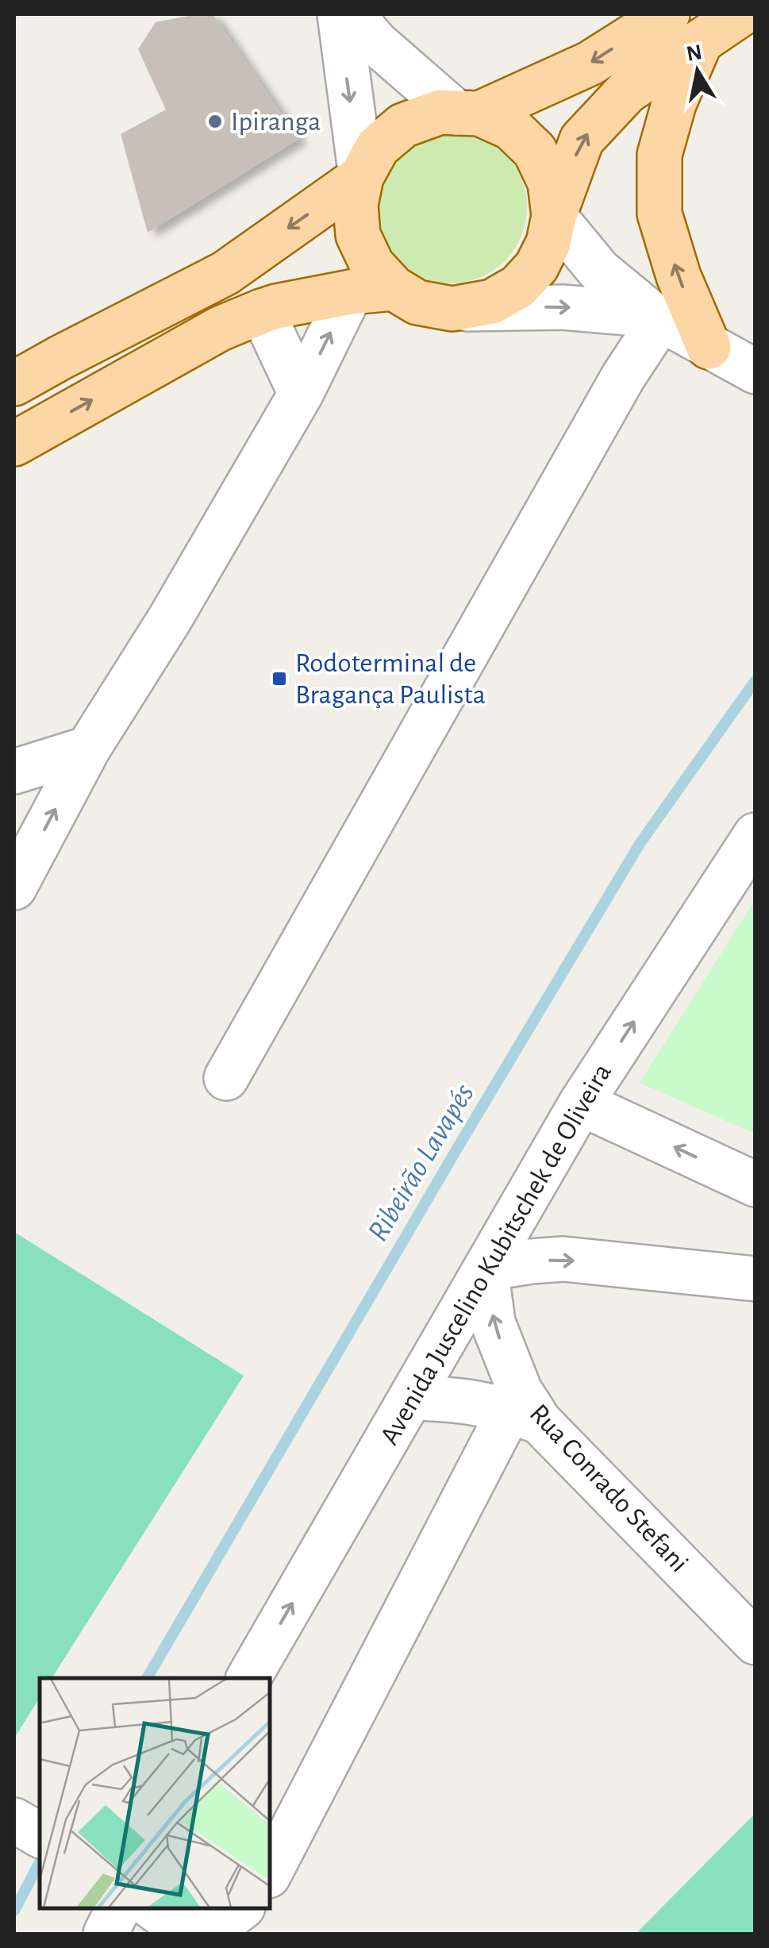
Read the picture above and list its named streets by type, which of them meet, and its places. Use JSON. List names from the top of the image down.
{
  "streets": {
    "street": ["Avenida Juscelino Kubitschek de Oliveira", "Rua Conrado Stefani"]
  },
  "crossings": [
    ["Avenida Juscelino Kubitschek de Oliveira", "Rua Conrado Stefani"]
  ],
  "water": ["Ribeirão Lavapés"],
  "places": {
    "other": ["Ipiranga"],
    "transit": ["Rodoterminal de Bragança Paulista"]
  },
  "north": "top"
}
